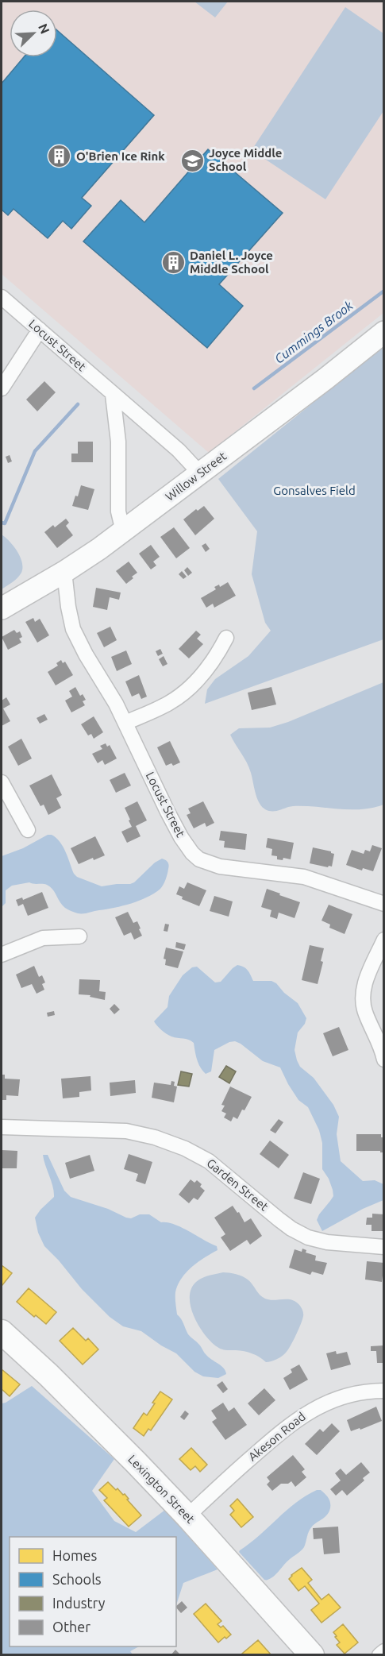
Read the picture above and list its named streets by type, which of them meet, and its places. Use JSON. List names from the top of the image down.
{
  "streets": {
    "main road": ["Lexington Street"],
    "street": [
      "Locust Street",
      "Willow Street",
      "Garden Street",
      "Akeson Road"
    ]
  },
  "crossings": [
    ["Locust Street", "Willow Street"],
    ["Akeson Road", "Lexington Street"]
  ],
  "water": ["Cummings Brook"],
  "parks": ["Gonsalves Field"],
  "places": {
    "building": ["O'Brien Ice Rink", "Daniel L. Joyce Middle School"],
    "school or university": ["Joyce Middle School"]
  },
  "legend": [
    "Homes",
    "Schools",
    "Industry",
    "Other"
  ],
  "north": "top right"
}
